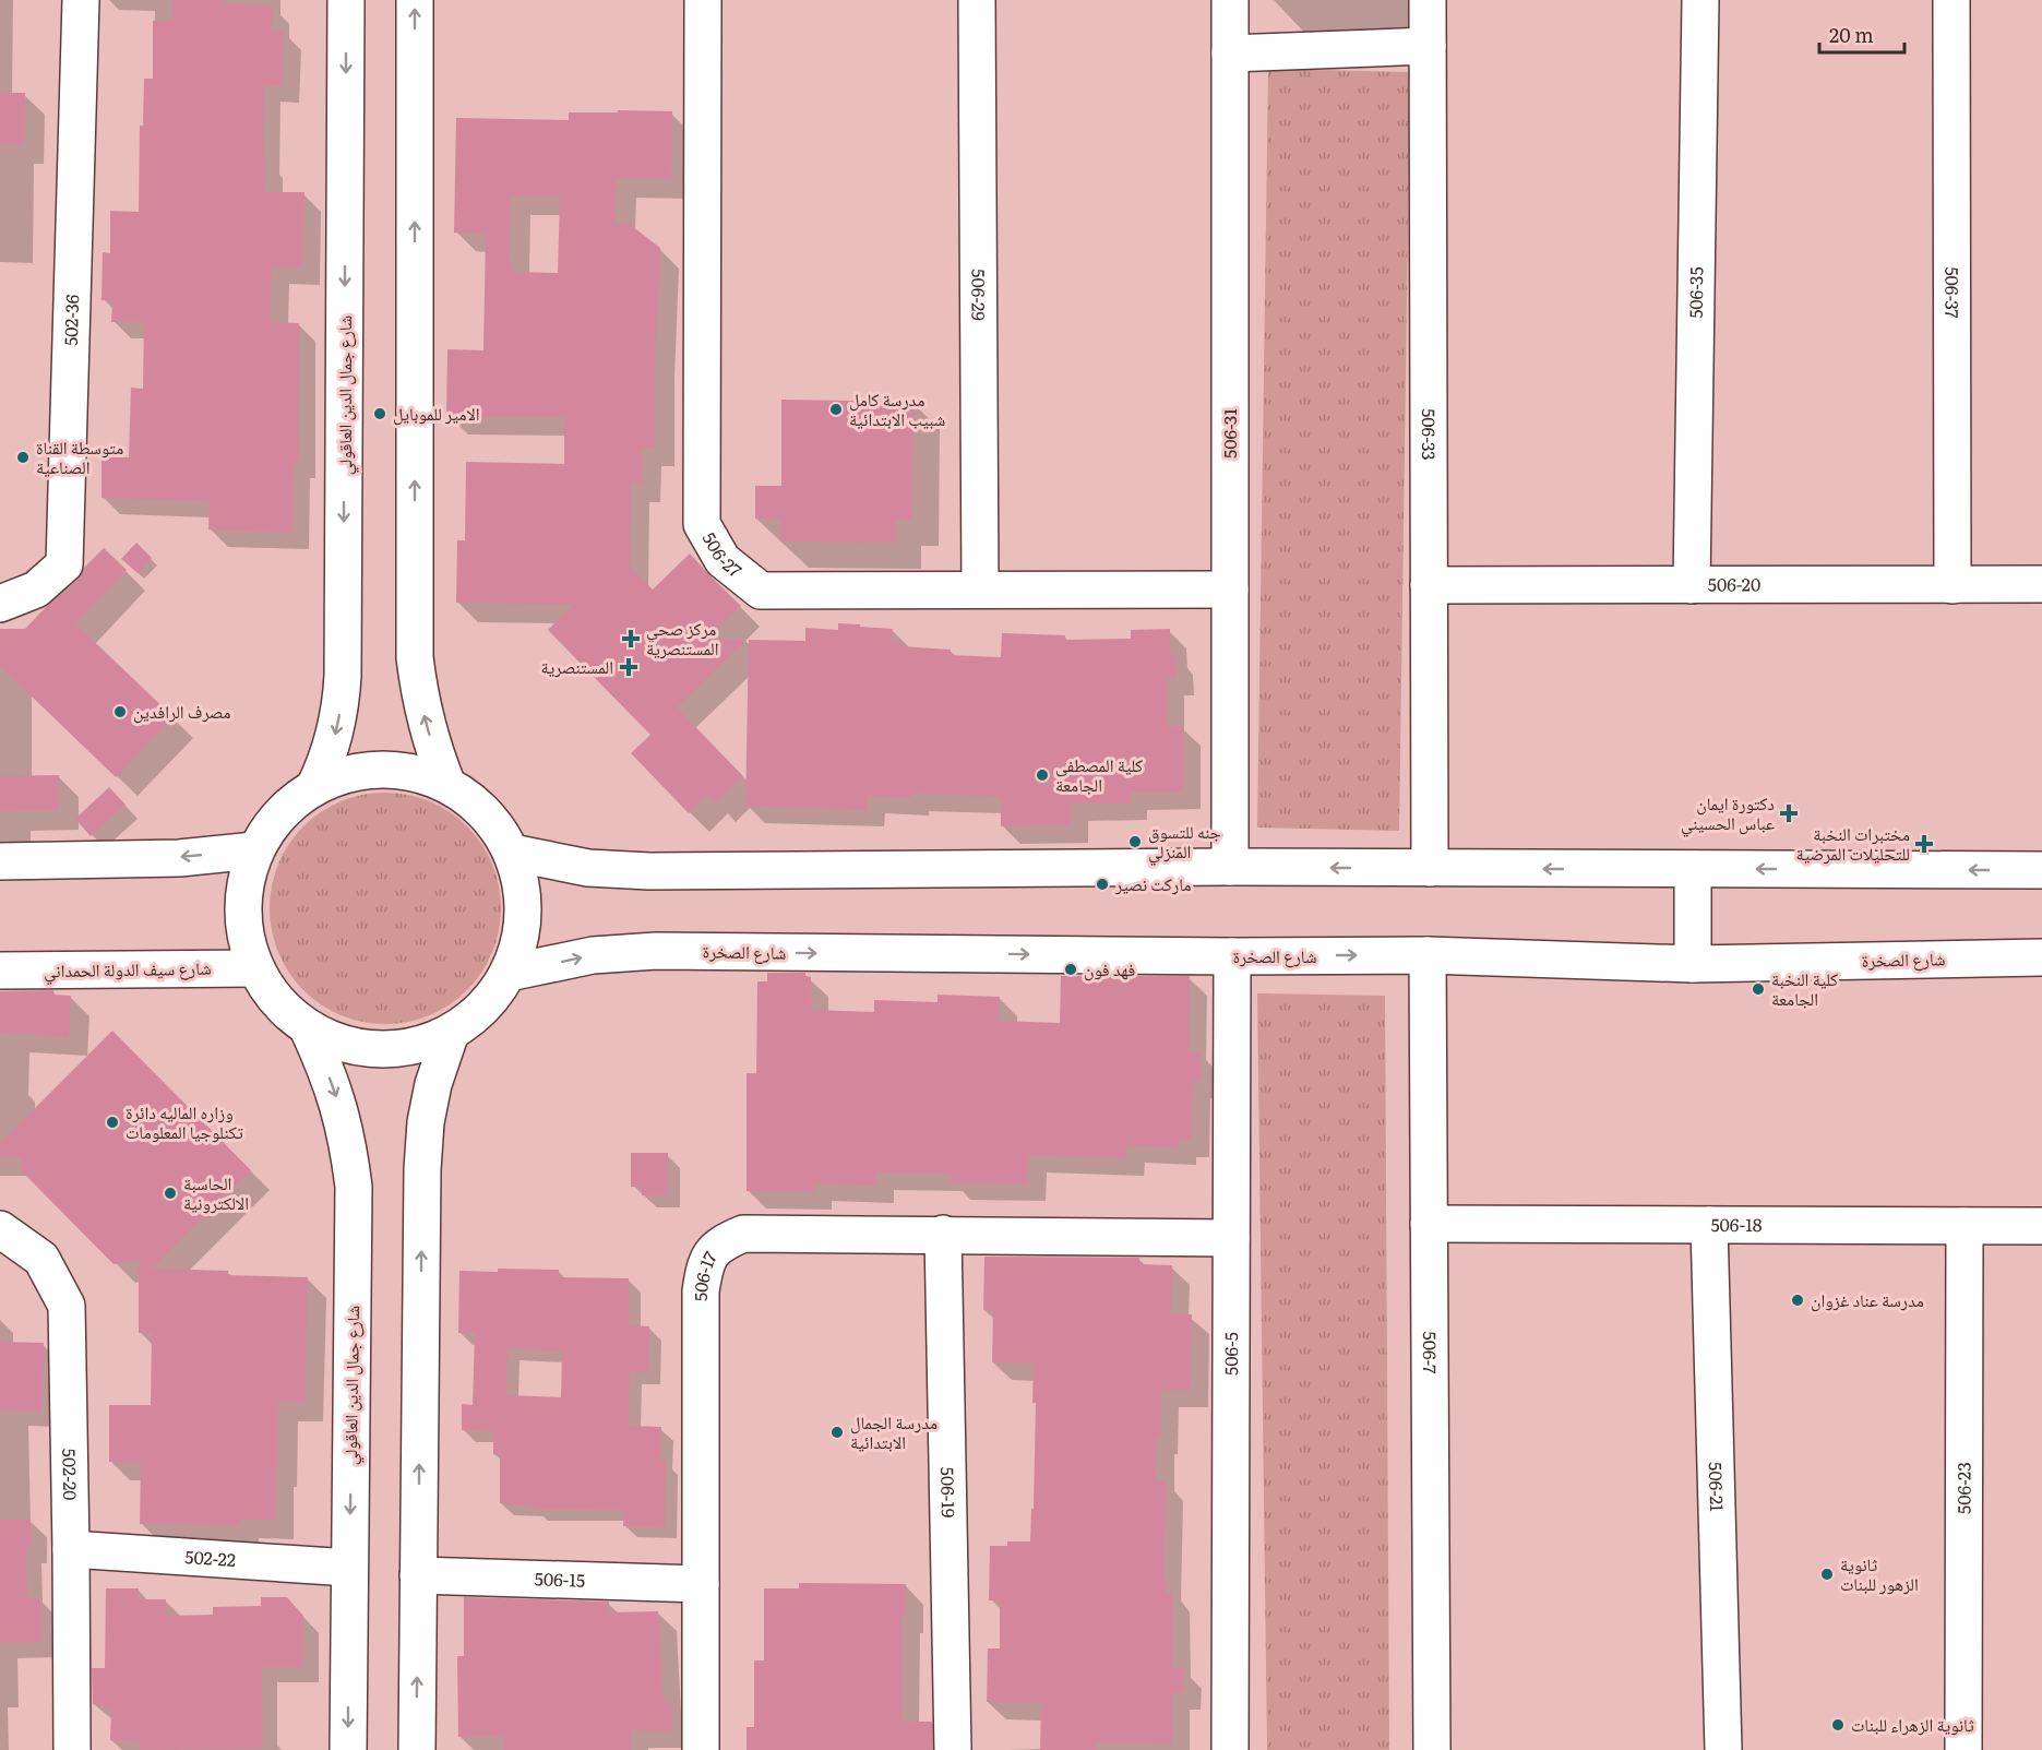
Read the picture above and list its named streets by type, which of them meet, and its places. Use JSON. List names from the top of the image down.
{
  "streets": {
    "street": [
      "506-35",
      "506-37",
      "506-29",
      "502-36",
      "شارع جمال الدين العاقولي",
      "506-31",
      "506-33",
      "506-27",
      "506-20",
      "شارع الصخرة",
      "شارع سيف الدولة الحمداني",
      "506-18",
      "506-17",
      "506-7",
      "506-5",
      "502-20",
      "506-21",
      "506-23",
      "506-19",
      "502-22",
      "506-15"
    ]
  },
  "crossings": [
    ["506-35", "506-20"],
    ["506-37", "506-20"],
    ["506-29", "506-27"],
    ["شارع جمال الدين العاقولي", "502-22"],
    ["506-31", "506-27"],
    ["506-33", "506-20"],
    ["شارع الصخرة", "506-7"],
    ["شارع الصخرة", "506-5"],
    ["506-18", "506-7"],
    ["506-18", "506-21"],
    ["506-18", "506-23"],
    ["506-17", "506-5"],
    ["506-17", "506-19"],
    ["506-17", "506-15"],
    ["502-20", "502-22"]
  ],
  "places": {
    "other": [
      "مدرسة كامل شبيب الابتدائية",
      "الامير للموبايل",
      "متوسطة القناة الصناعية",
      "مصرف الرافدين",
      "كلية المصطفى الجامعة",
      "جنه للتسوق المنزلي",
      "ماركت نصير",
      "فهد فون",
      "كلية النخبة الجامعة",
      "وزاره الماليه دائرة تكنلوجيا المعلومات",
      "الحاسبة الالكترونية",
      "مدرسة عناد غزوان",
      "مدرسة الجمال الابتدائية",
      "ثانوية الزهور للبنات",
      "ثانوية الزهراء للبنات"
    ],
    "health": [
      "مركز صحي المستنصرية",
      "المستنصرية",
      "دكتورة ايمان عباس الحسيني",
      "مختبرات النخبة للتحليلات المرضية"
    ]
  },
  "scale_bar": "20 m"
}
